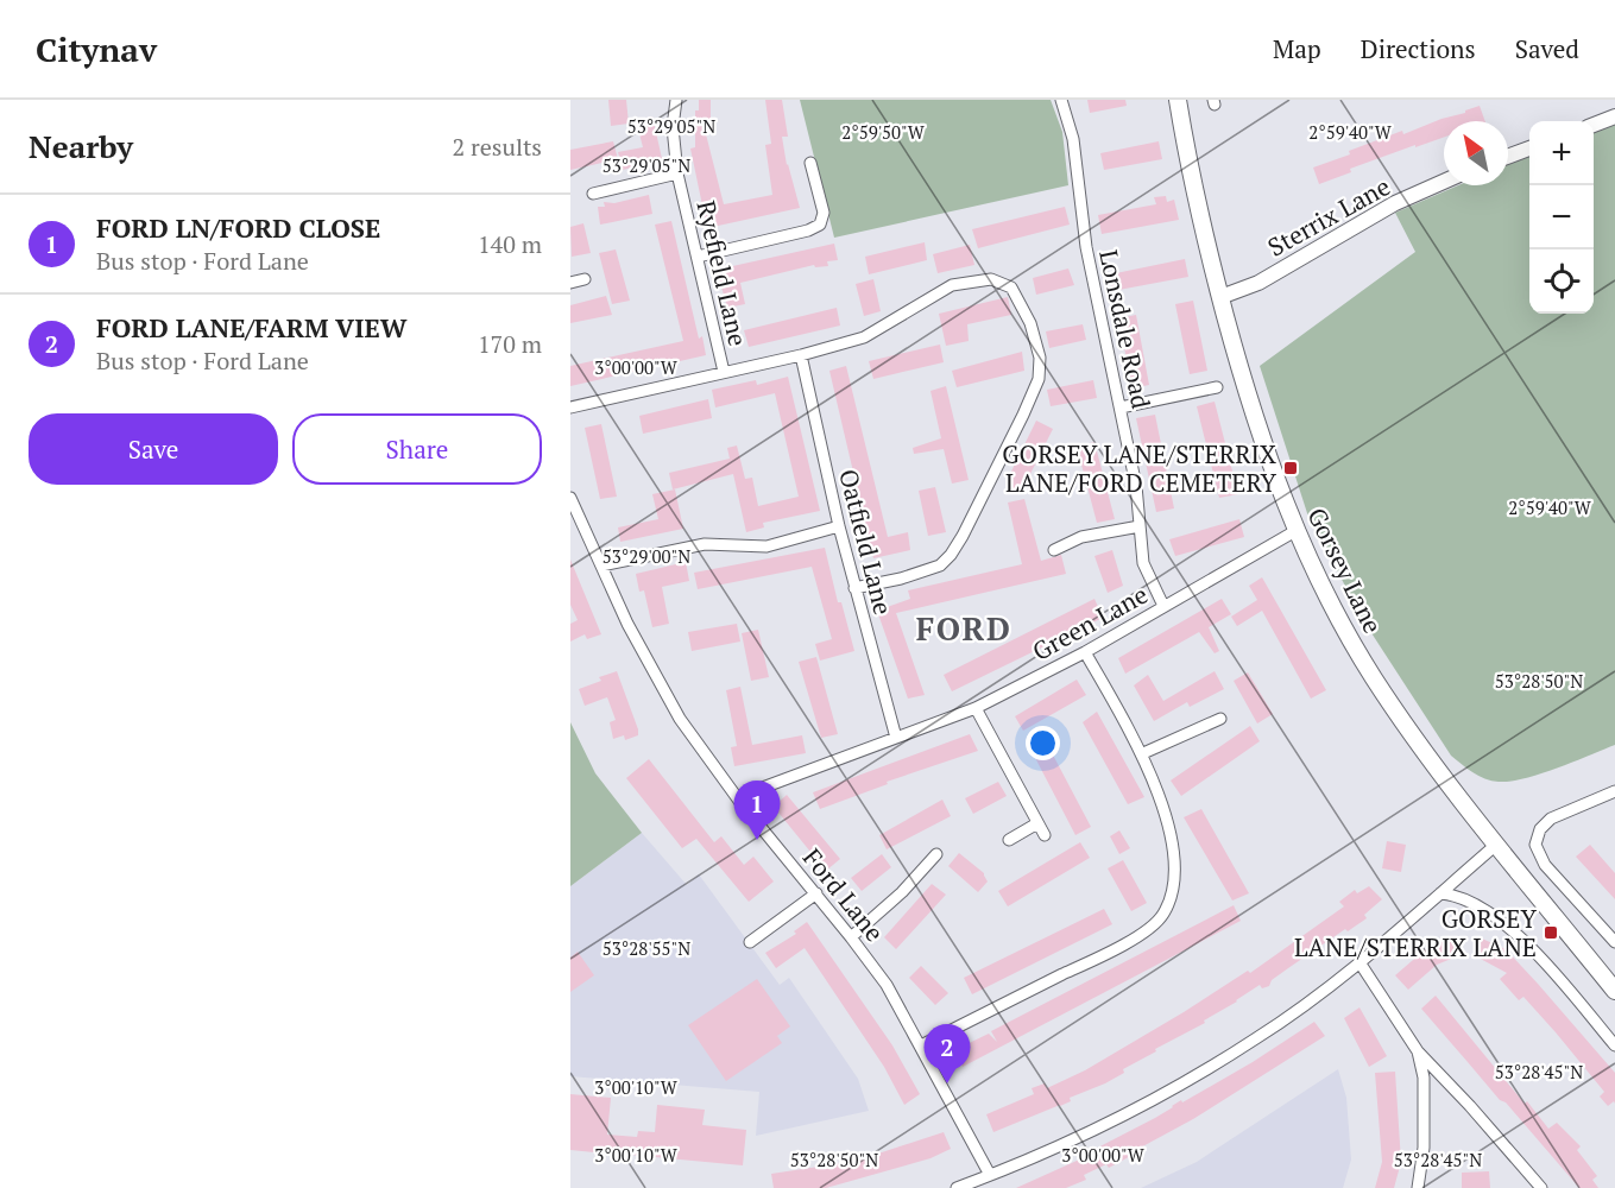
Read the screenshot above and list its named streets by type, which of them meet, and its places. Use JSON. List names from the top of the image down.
{
  "streets": {
    "main road": ["Gorsey Lane"],
    "street": [
      "Sterrix Lane",
      "Ryefield Lane",
      "Lonsdale Road",
      "Oatfield Lane",
      "Green Lane",
      "Ford Lane"
    ]
  },
  "crossings": [
    ["Sterrix Lane", "Gorsey Lane"],
    ["Lonsdale Road", "Green Lane"],
    ["Oatfield Lane", "Green Lane"],
    ["Gorsey Lane", "Green Lane"],
    ["Green Lane", "Ford Lane"]
  ],
  "districts": ["FORD"],
  "places": {
    "transit": ["GORSEY LANE/STERRIX LANE/FORD CEMETERY", "GORSEY LANE/STERRIX LANE"]
  },
  "north": "top left",
  "page": {
    "header": "Citynav",
    "nav": ["Map", "Directions", "Saved"],
    "heading": ["Nearby", "2 results"],
    "map_buttons": ["+", "−"],
    "list": [
      {
        "mark": "1",
        "name": "FORD LN/FORD CLOSE",
        "note": "Bus stop · Ford Lane",
        "value": "140 m"
      },
      {
        "mark": "2",
        "name": "FORD LANE/FARM VIEW",
        "note": "Bus stop · Ford Lane",
        "value": "170 m"
      }
    ],
    "buttons": ["Save", "Share"],
    "pins": ["1", "2"]
  },
  "coordinates": [
    "53°29'05\"N",
    "2°59'50\"W",
    "2°59'40\"W",
    "3°00'00\"W",
    "53°29'00\"N",
    "53°28'50\"N",
    "53°28'55\"N",
    "53°28'45\"N",
    "3°00'10\"W"
  ]
}
